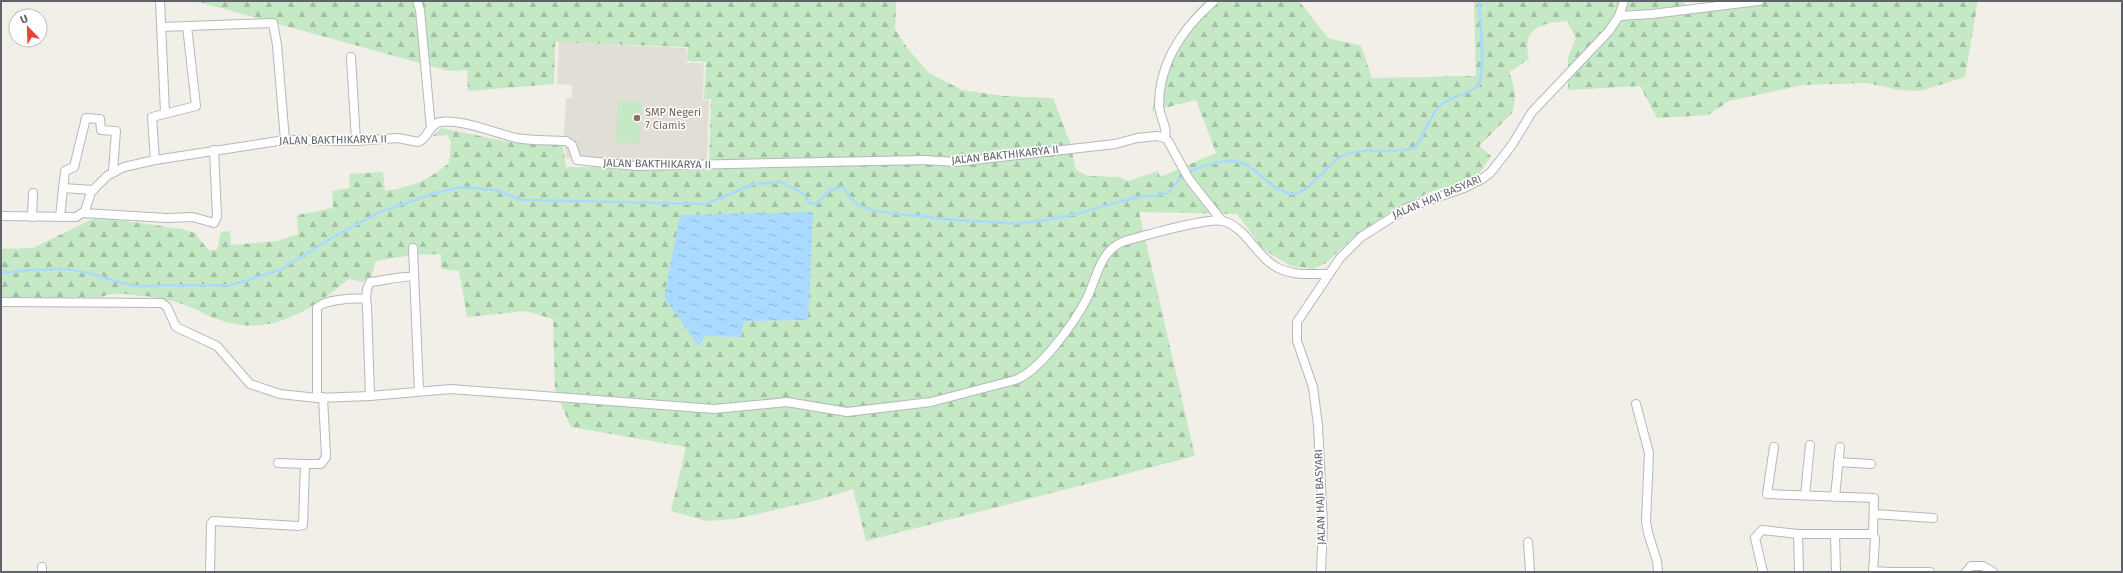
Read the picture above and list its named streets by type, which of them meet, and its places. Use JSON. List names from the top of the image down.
{
  "streets": {
    "street": ["JALAN BAKTHIKARYA II", "JALAN HAJI BASYARI"]
  },
  "places": ["SMP Negeri 7 Ciamis"],
  "north": "top left"
}
